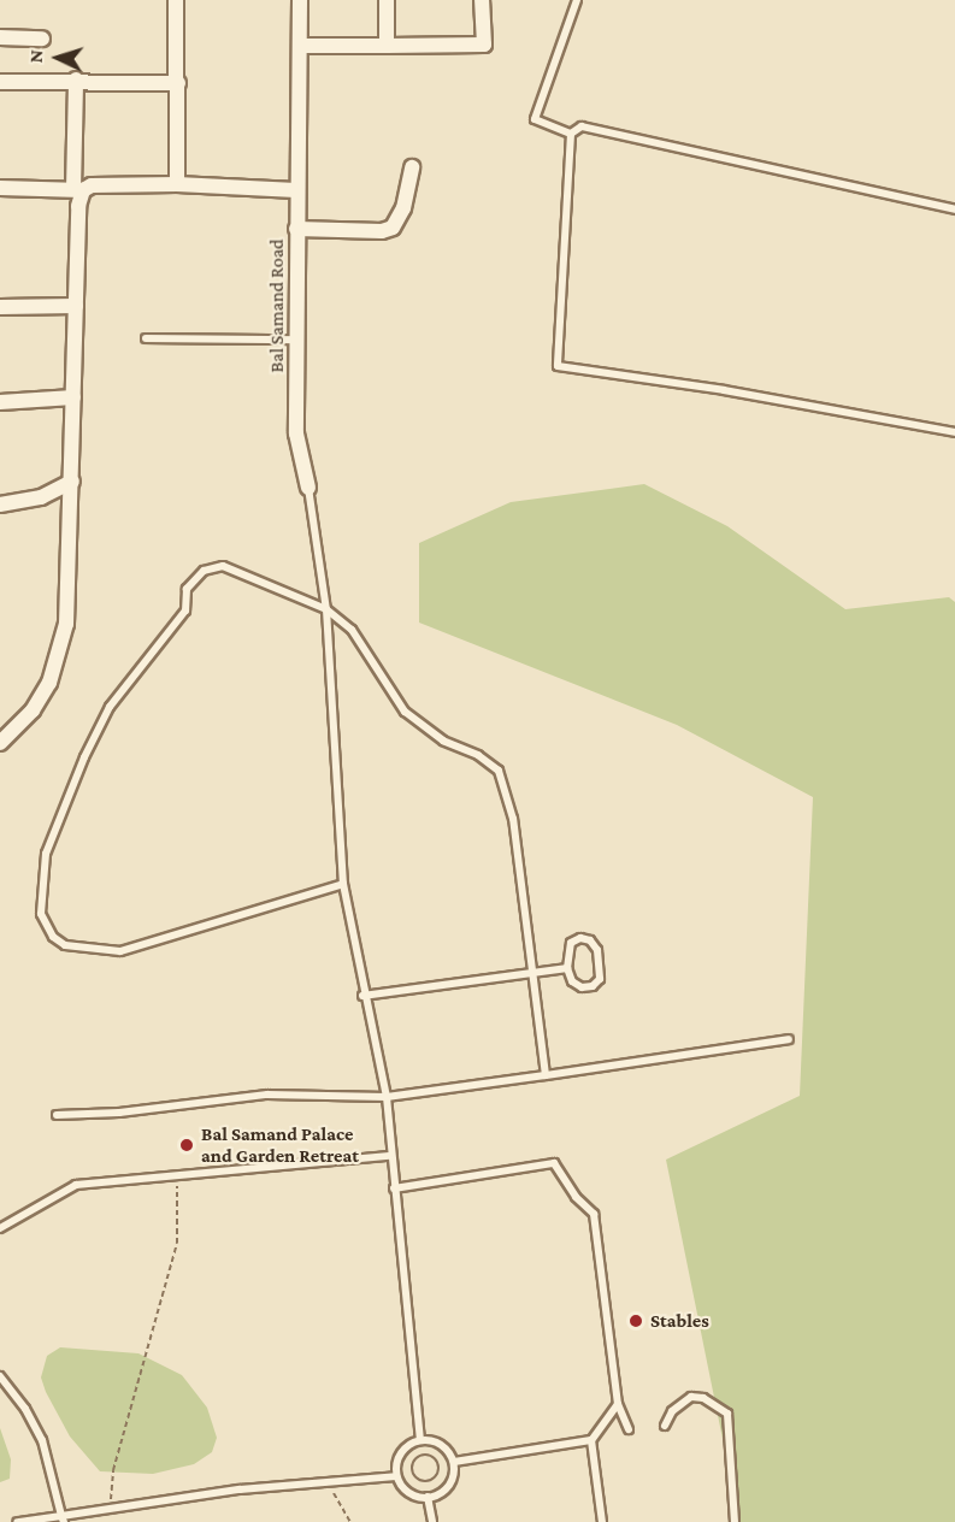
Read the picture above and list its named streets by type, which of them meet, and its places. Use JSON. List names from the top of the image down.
{
  "streets": {
    "street": ["Bal Samand Road"]
  },
  "places": ["Bal Samand Palace and Garden Retreat", "Stables"],
  "north": "left"
}
